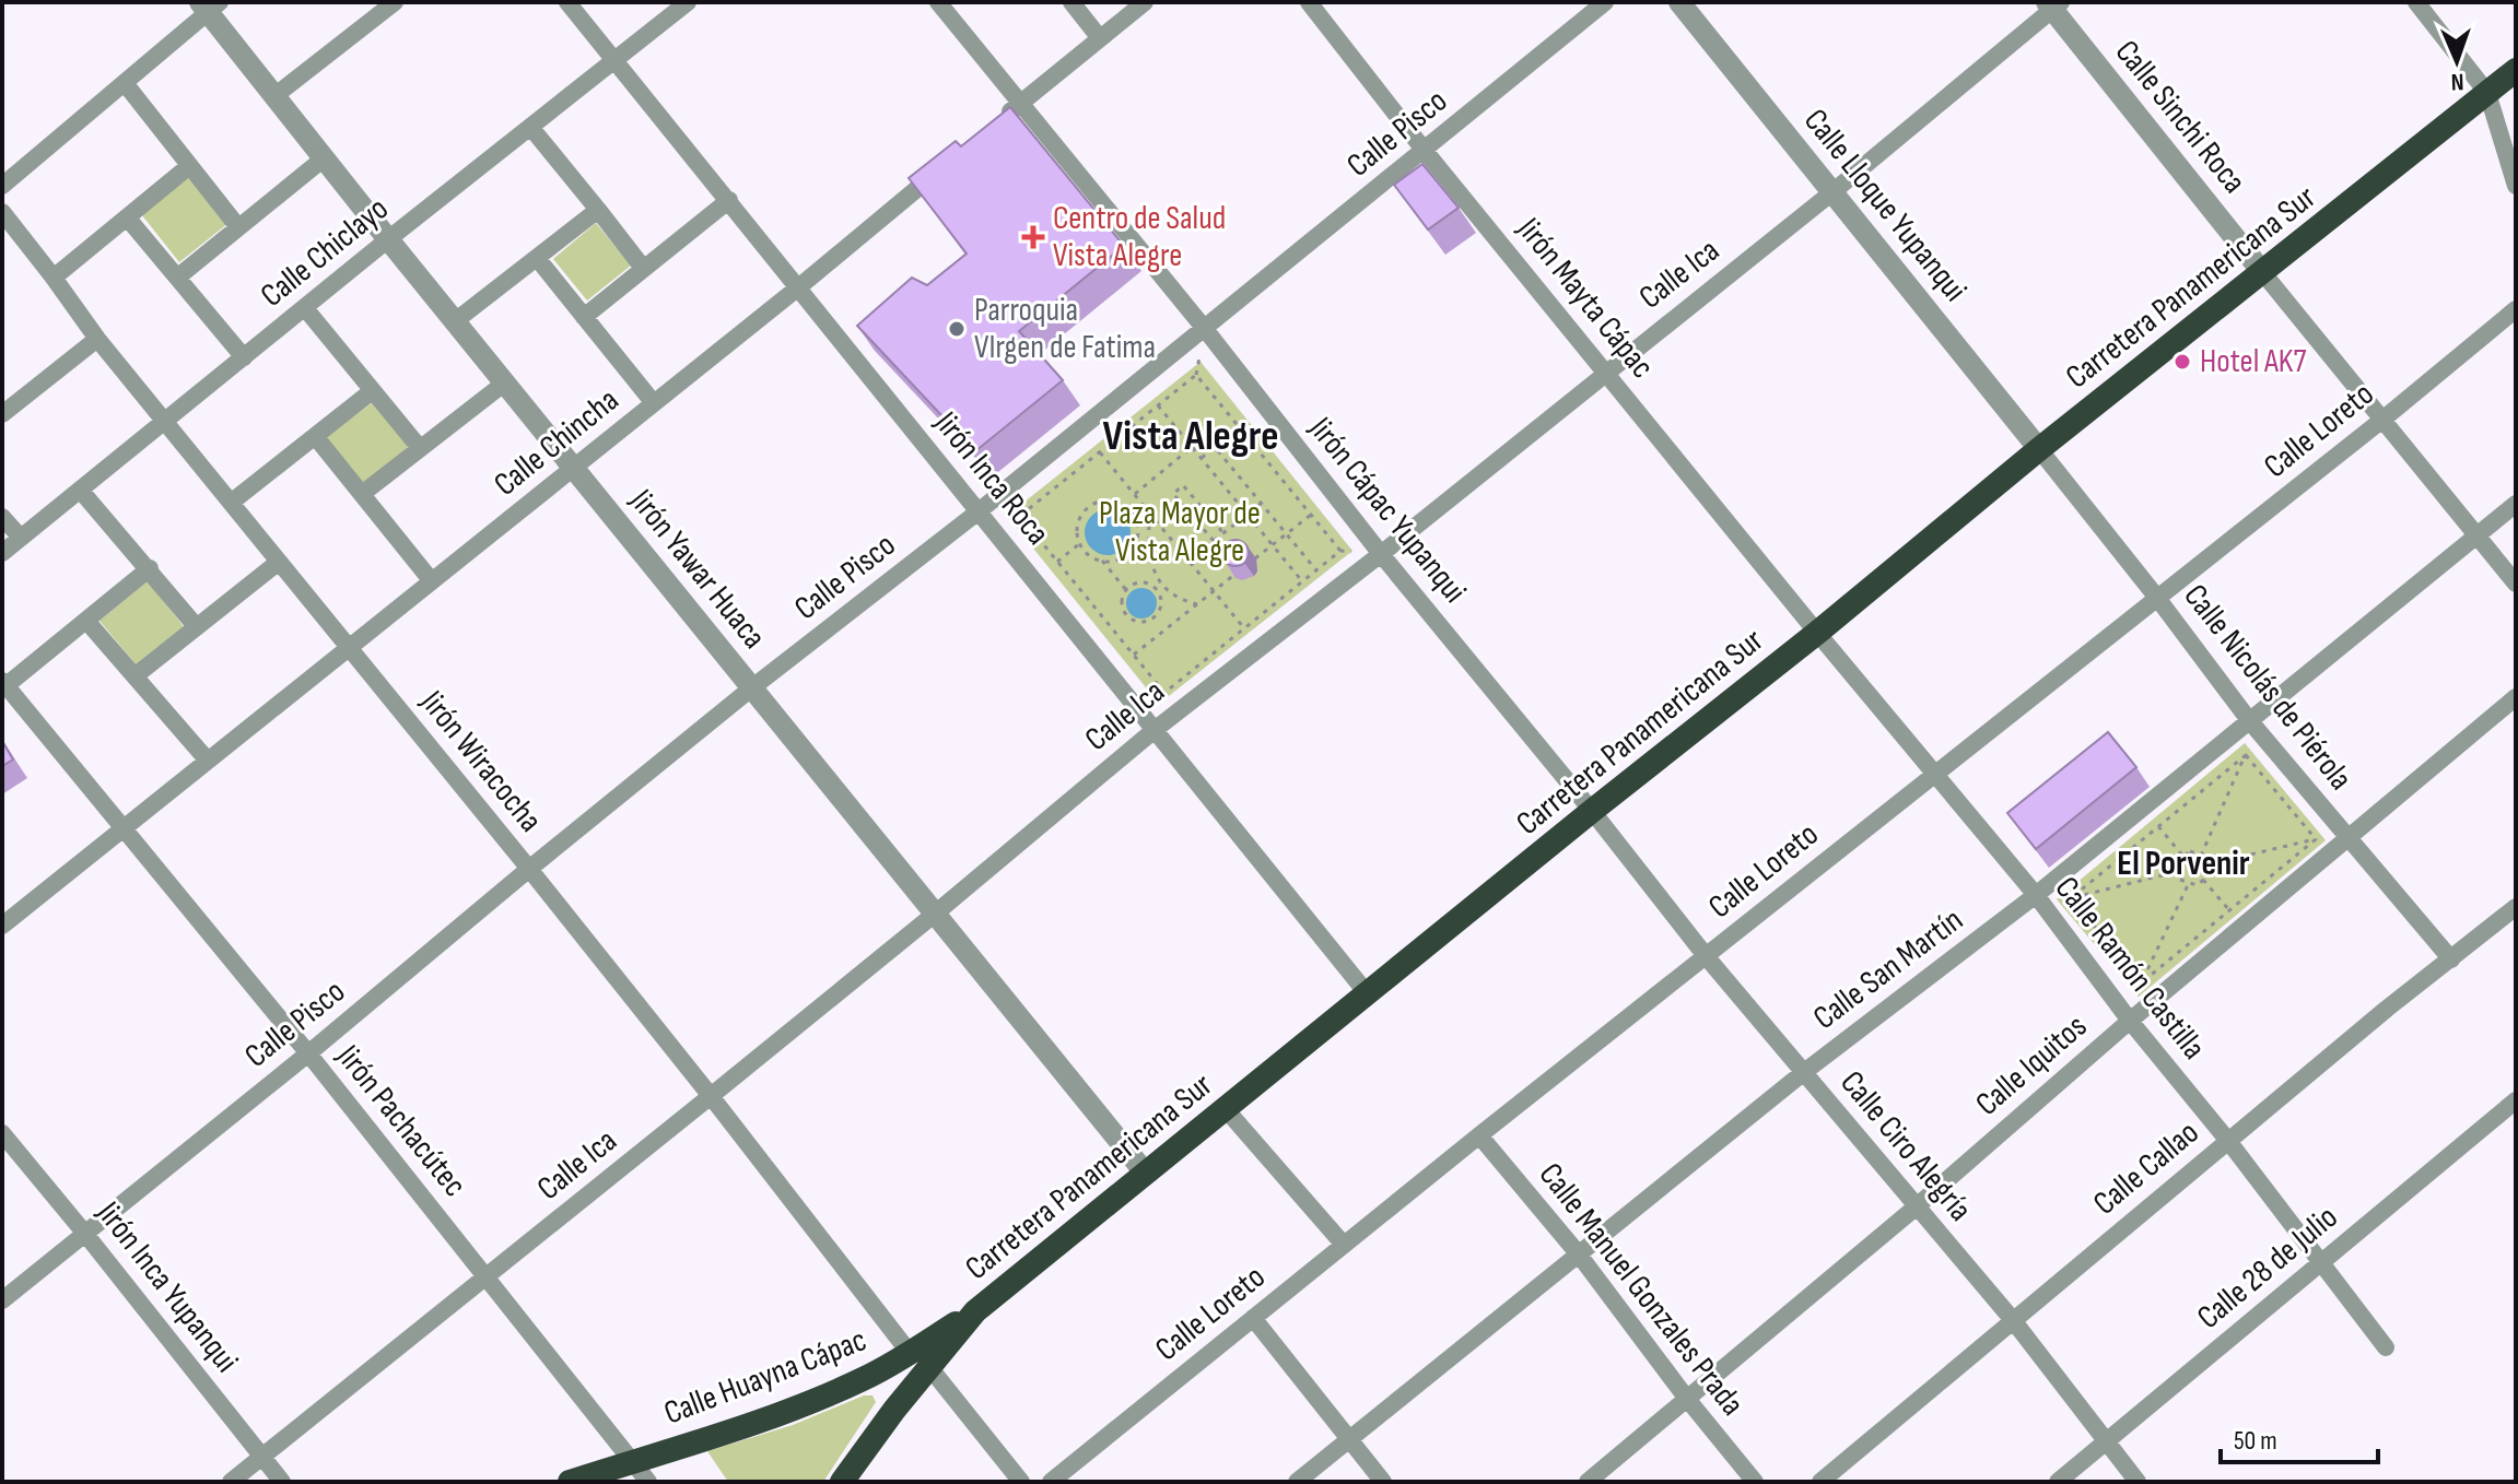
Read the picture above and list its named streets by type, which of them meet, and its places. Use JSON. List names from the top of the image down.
{
  "streets": {
    "highway": ["Carretera Panamericana Sur", "Calle Huayna Cápac"],
    "street": [
      "Calle Sinchi Roca",
      "Calle Pisco",
      "Calle Lloque Yupanqui",
      "Calle Chiclayo",
      "Calle Ica",
      "Jirón Mayta Cápac",
      "Calle Loreto",
      "Calle Chincha",
      "Jirón Inca Roca",
      "Jirón Cápac Yupanqui",
      "Jirón Yawar Huaca",
      "Calle Nicolás de Piérola",
      "Jirón Wiracocha",
      "Calle Ramón Castilla",
      "Calle San Martín",
      "Calle Iquitos",
      "Jirón Pachacútec",
      "Calle Ciro Alegría",
      "Calle Callao",
      "Calle 28 de Julio",
      "Jirón Inca Yupanqui",
      "Calle Manuel Gonzales Prada"
    ]
  },
  "crossings": [
    ["Calle Sinchi Roca", "Calle Ica"],
    ["Calle Sinchi Roca", "Carretera Panamericana Sur"],
    ["Calle Pisco", "Jirón Mayta Cápac"],
    ["Calle Pisco", "Jirón Inca Roca"],
    ["Calle Pisco", "Jirón Cápac Yupanqui"],
    ["Calle Pisco", "Jirón Yawar Huaca"],
    ["Calle Pisco", "Jirón Wiracocha"],
    ["Calle Pisco", "Jirón Pachacútec"],
    ["Calle Pisco", "Jirón Inca Yupanqui"],
    ["Calle Lloque Yupanqui", "Calle Ica"],
    ["Calle Lloque Yupanqui", "Carretera Panamericana Sur"],
    ["Calle Lloque Yupanqui", "Calle Nicolás de Piérola"],
    ["Calle Chiclayo", "Jirón Inca Roca"],
    ["Calle Chiclayo", "Jirón Yawar Huaca"],
    ["Calle Chiclayo", "Jirón Wiracocha"],
    ["Calle Ica", "Jirón Mayta Cápac"],
    ["Calle Ica", "Jirón Inca Roca"],
    ["Calle Ica", "Jirón Cápac Yupanqui"],
    ["Calle Ica", "Jirón Yawar Huaca"],
    ["Calle Ica", "Jirón Wiracocha"],
    ["Calle Ica", "Jirón Pachacútec"],
    ["Calle Ica", "Jirón Inca Yupanqui"],
    ["Carretera Panamericana Sur", "Jirón Mayta Cápac"],
    ["Carretera Panamericana Sur", "Jirón Inca Roca"],
    ["Carretera Panamericana Sur", "Jirón Cápac Yupanqui"],
    ["Carretera Panamericana Sur", "Jirón Yawar Huaca"],
    ["Carretera Panamericana Sur", "Calle Nicolás de Piérola"],
    ["Carretera Panamericana Sur", "Calle Ramón Castilla"],
    ["Carretera Panamericana Sur", "Calle Ciro Alegría"],
    ["Carretera Panamericana Sur", "Calle Huayna Cápac"],
    ["Jirón Mayta Cápac", "Calle Ramón Castilla"],
    ["Calle Loreto", "Calle Nicolás de Piérola"],
    ["Calle Loreto", "Calle Ramón Castilla"],
    ["Calle Loreto", "Calle Ciro Alegría"],
    ["Calle Loreto", "Calle Manuel Gonzales Prada"],
    ["Calle Chincha", "Jirón Inca Roca"],
    ["Calle Chincha", "Jirón Yawar Huaca"],
    ["Calle Chincha", "Jirón Wiracocha"],
    ["Calle Chincha", "Jirón Pachacútec"],
    ["Jirón Cápac Yupanqui", "Calle Ciro Alegría"],
    ["Calle Nicolás de Piérola", "Calle San Martín"],
    ["Calle Nicolás de Piérola", "Calle Iquitos"],
    ["Calle Nicolás de Piérola", "Calle Callao"],
    ["Jirón Wiracocha", "Calle Huayna Cápac"],
    ["Calle Ramón Castilla", "Calle San Martín"],
    ["Calle Ramón Castilla", "Calle Iquitos"],
    ["Calle Ramón Castilla", "Calle Callao"],
    ["Calle Ramón Castilla", "Calle 28 de Julio"],
    ["Calle San Martín", "Calle Ciro Alegría"],
    ["Calle San Martín", "Calle Manuel Gonzales Prada"],
    ["Calle Iquitos", "Calle Ciro Alegría"],
    ["Calle Iquitos", "Calle Manuel Gonzales Prada"],
    ["Jirón Pachacútec", "Calle Huayna Cápac"],
    ["Calle Ciro Alegría", "Calle Callao"],
    ["Calle Ciro Alegría", "Calle 28 de Julio"]
  ],
  "districts": ["Vista Alegre", "El Porvenir"],
  "parks": ["Plaza Mayor de Vista Alegre"],
  "places": {
    "health": ["Centro de Salud Vista Alegre"],
    "other": ["Parroquia VIrgen de Fatima", "Hotel AK7"]
  },
  "scale_bar": "50 m",
  "north": "bottom"
}
